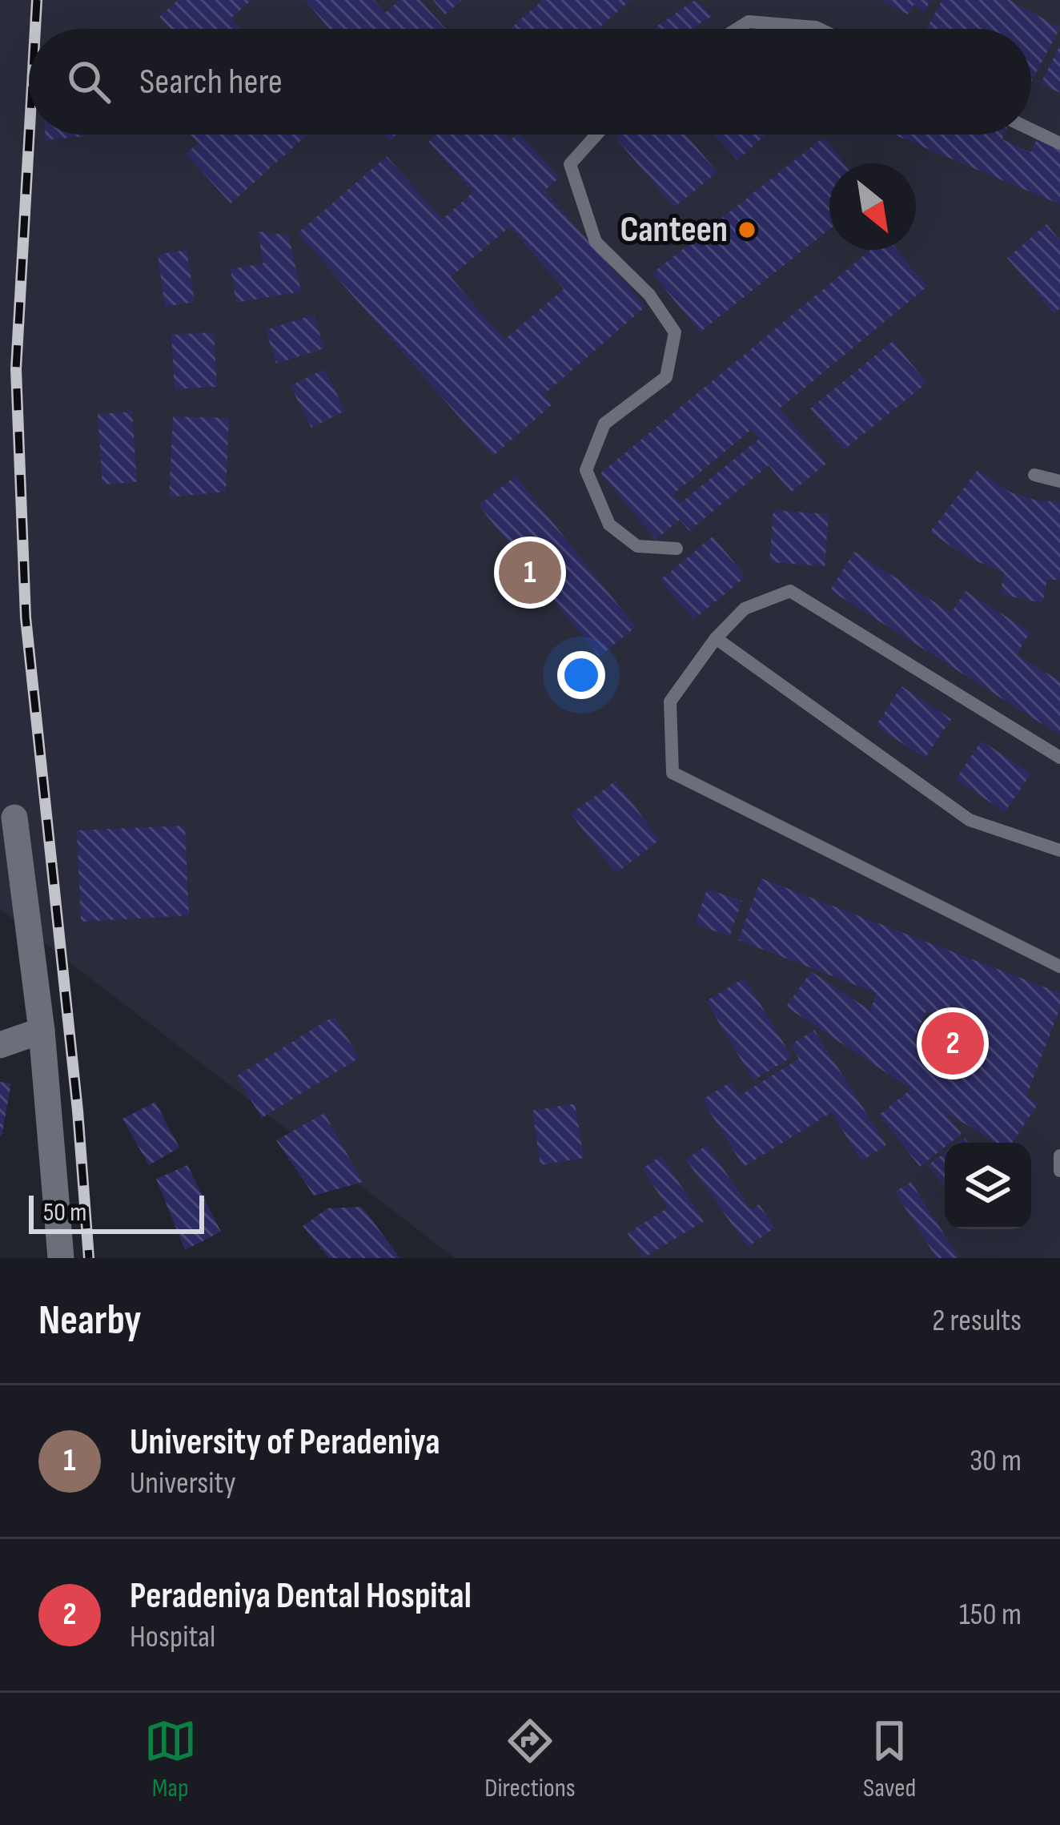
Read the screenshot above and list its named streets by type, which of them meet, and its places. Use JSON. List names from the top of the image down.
{
  "places": ["Canteen"],
  "scale_bar": "50 m",
  "north": "bottom right",
  "page": {
    "search": "Search here",
    "pins": ["1", "2"],
    "scale": "50 m",
    "heading": ["Nearby", "2 results"],
    "list": [
      {
        "mark": "1",
        "name": "University of Peradeniya",
        "note": "University",
        "value": "30 m"
      },
      {
        "mark": "2",
        "name": "Peradeniya Dental Hospital",
        "note": "Hospital",
        "value": "150 m"
      }
    ],
    "nav": ["Map", "Directions", "Saved"]
  }
}
